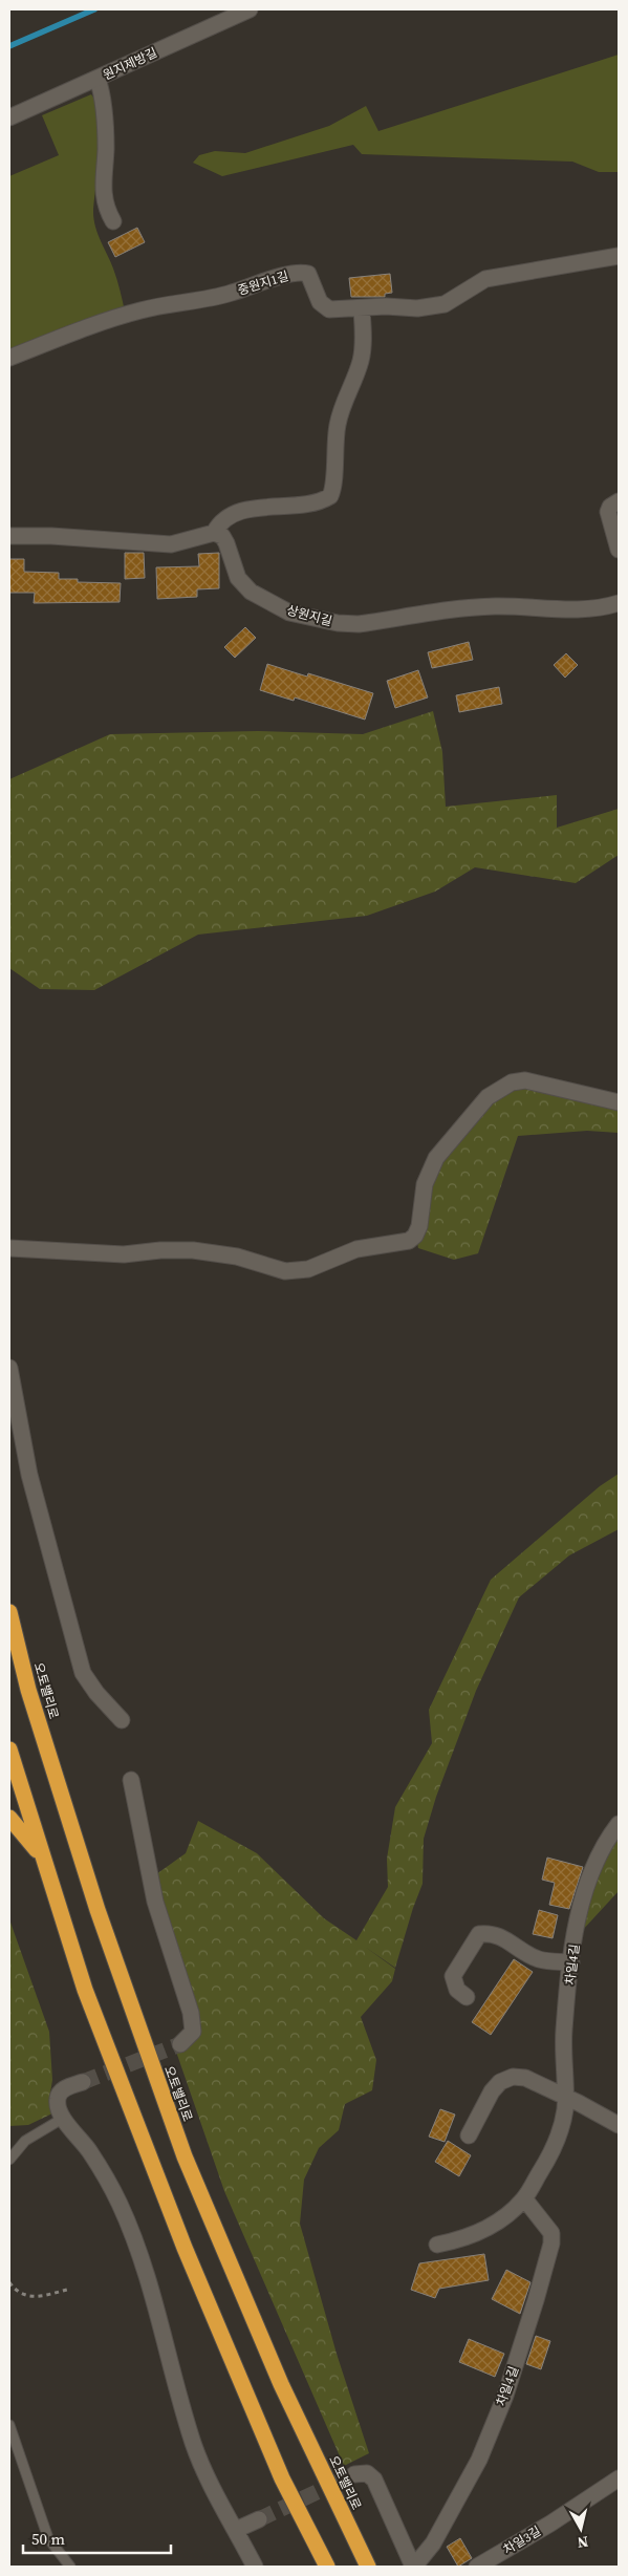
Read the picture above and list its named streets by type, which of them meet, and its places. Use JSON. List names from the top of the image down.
{
  "streets": {
    "highway": ["오토밸리로"],
    "street": [
      "원지제방길",
      "중원지1길",
      "상원지길",
      "차일4길",
      "차일3길"
    ]
  },
  "scale_bar": "50 m",
  "north": "bottom"
}
